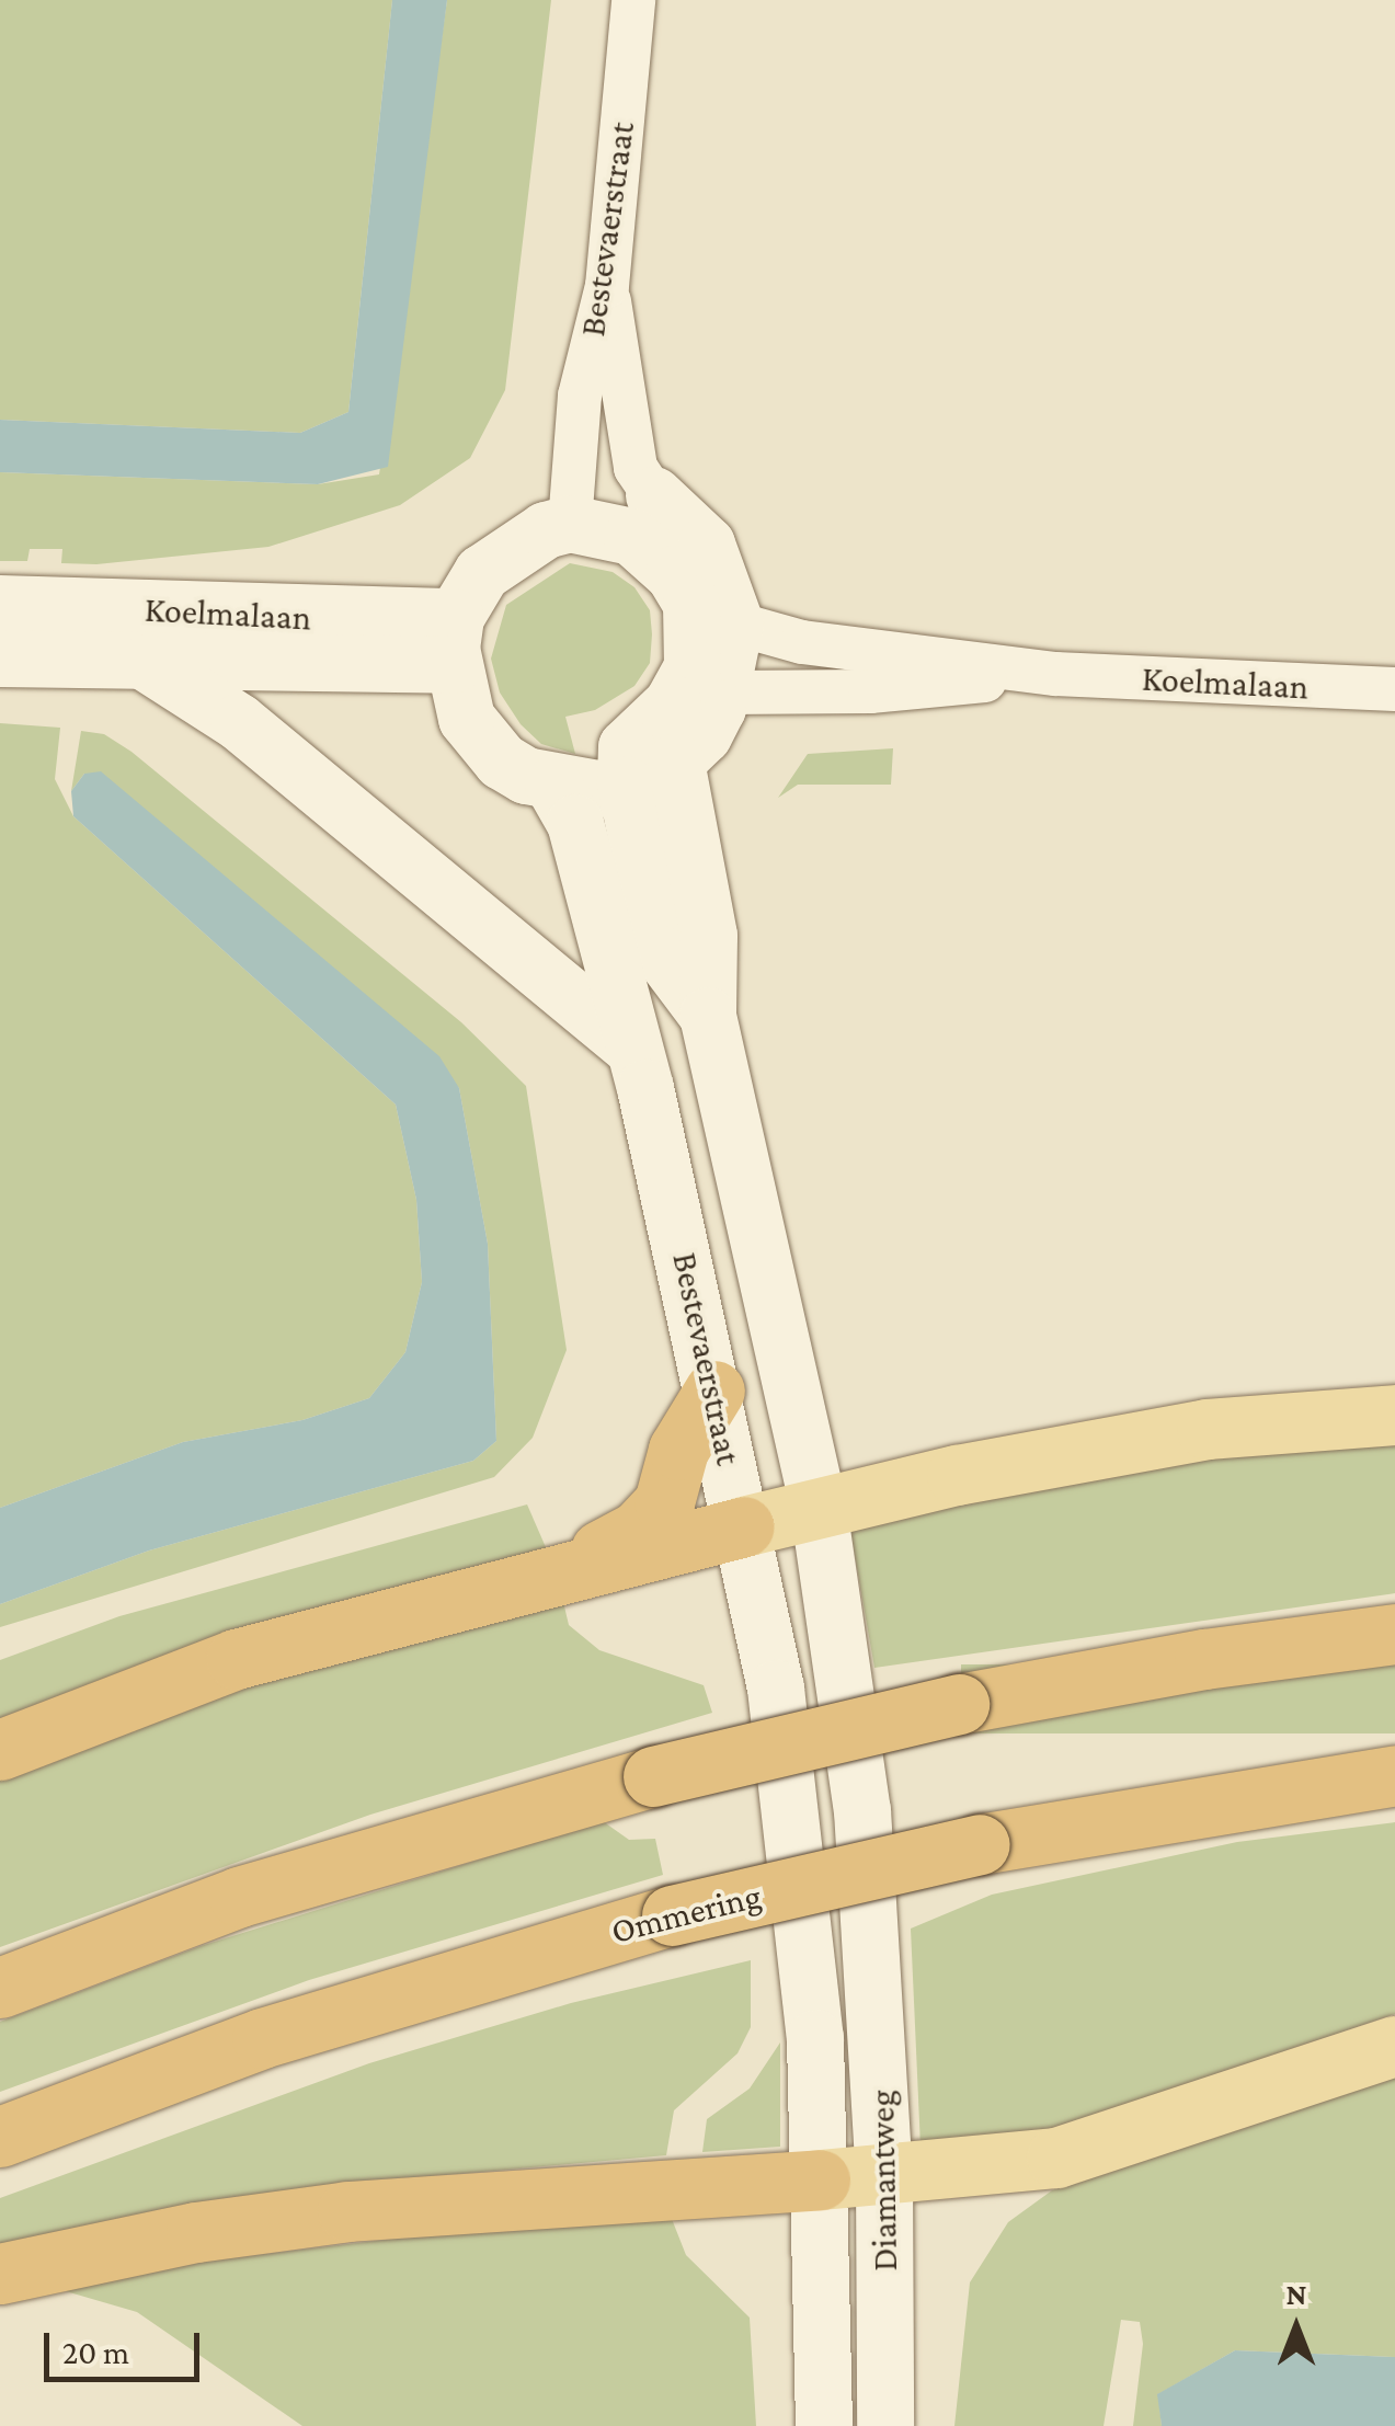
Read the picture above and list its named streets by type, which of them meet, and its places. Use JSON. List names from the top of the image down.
{
  "streets": {
    "highway": ["Ommering"],
    "street": ["Bestevaerstraat", "Koelmalaan", "Diamantweg"]
  },
  "crossings": [
    ["Bestevaerstraat", "Diamantweg"]
  ],
  "scale_bar": "20 m",
  "north": "top"
}
